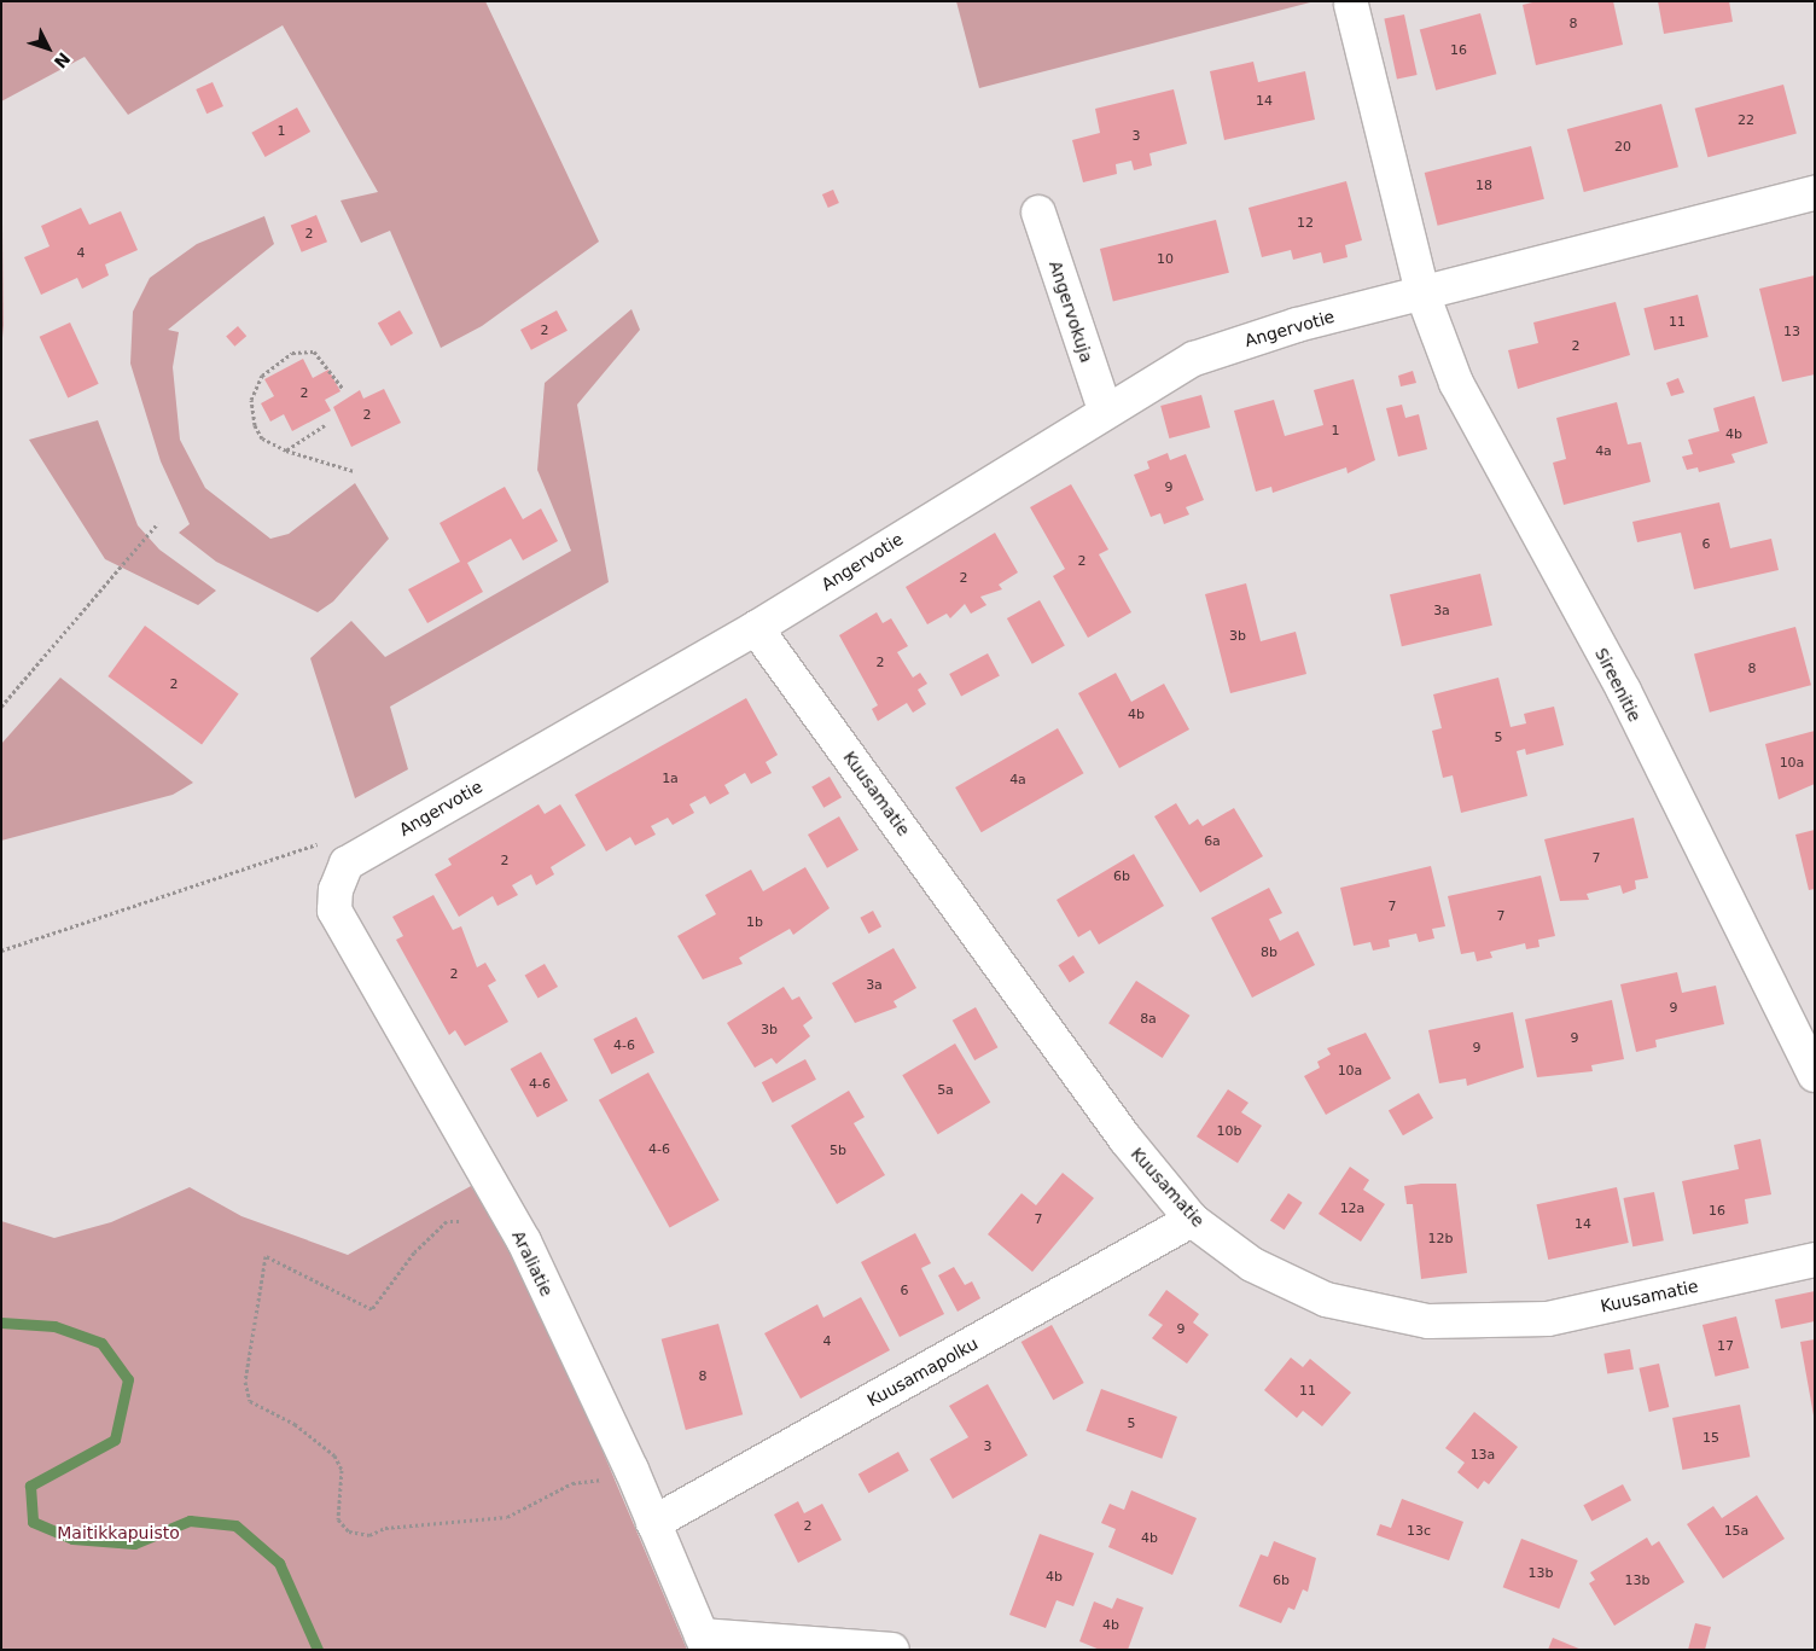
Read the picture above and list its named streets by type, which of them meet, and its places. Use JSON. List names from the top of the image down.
{
  "streets": {
    "street": [
      "Angervokuja",
      "Angervotie",
      "Sireenitie",
      "Kuusamatie",
      "Araliatie",
      "Kuusamapolku"
    ]
  },
  "crossings": [
    ["Angervokuja", "Angervotie"],
    ["Angervotie", "Sireenitie"],
    ["Angervotie", "Kuusamatie"],
    ["Angervotie", "Araliatie"],
    ["Kuusamatie", "Kuusamapolku"],
    ["Araliatie", "Kuusamapolku"]
  ],
  "parks": ["Maitikkapuisto"],
  "house_numbers": [
    "8",
    "16",
    "14",
    "22",
    "1",
    "3",
    "20",
    "18",
    "12",
    "2",
    "4",
    "10",
    "11",
    "2",
    "13",
    "2",
    "2",
    "2",
    "1",
    "4b",
    "4a",
    "9",
    "6",
    "2",
    "2",
    "3a",
    "3b",
    "2",
    "8",
    "2",
    "4b",
    "5",
    "10a",
    "1a",
    "4a",
    "6a",
    "7",
    "2",
    "6b",
    "7",
    "7",
    "1b",
    "8b",
    "2",
    "3a",
    "9",
    "8a",
    "3b",
    "9",
    "4-6",
    "9",
    "10a",
    "4-6",
    "5a",
    "10b",
    "4-6",
    "5b",
    "12a",
    "16",
    "7",
    "14",
    "12b",
    "6",
    "9",
    "4",
    "17",
    "8",
    "11",
    "5",
    "15",
    "3",
    "13a",
    "2",
    "13c",
    "15a",
    "4b",
    "13b",
    "4b",
    "6b",
    "13b",
    "4b"
  ],
  "north": "bottom right"
}
